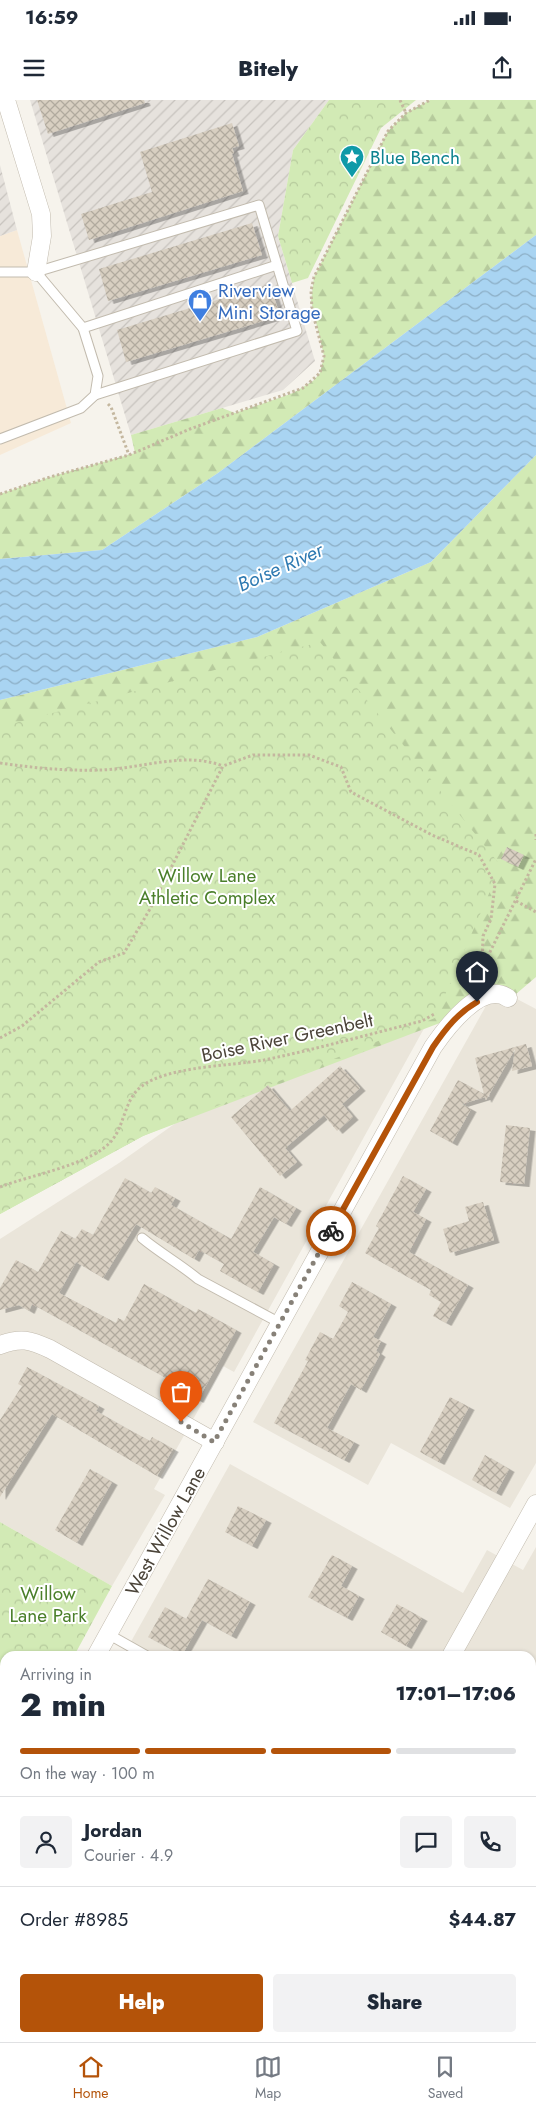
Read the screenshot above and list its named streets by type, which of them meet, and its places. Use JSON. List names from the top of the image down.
{
  "streets": {
    "street": ["West Willow Lane"],
    "path": ["Boise River Greenbelt"]
  },
  "water": ["Boise River"],
  "parks": ["Willow Lane Athletic Complex", "Willow Lane Park"],
  "places": {
    "place": ["Blue Bench"],
    "shop": ["Riverview Mini Storage"]
  },
  "page": {
    "status": "16:59",
    "header": "Bitely",
    "heading": ["2 min", "Arriving in", "17:01–17:06"],
    "panel": [
      "Jordan",
      "Courier · 4.9",
      "Order #8985",
      "$44.87"
    ],
    "bar": "On the way · 100 m",
    "buttons": ["Help", "Share"],
    "tabs": ["Home", "Map", "Saved"]
  }
}
